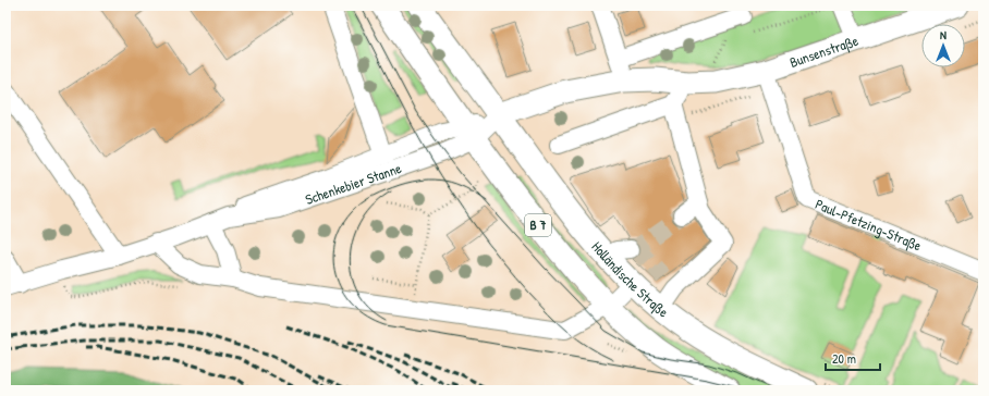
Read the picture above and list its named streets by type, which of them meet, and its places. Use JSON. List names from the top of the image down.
{
  "streets": {
    "main road": ["Bunsenstraße", "B 7", "Holländische Straße"],
    "street": ["Schenkebier Stanne", "Paul-Pfetzing-Straße"]
  },
  "crossings": [
    ["Bunsenstraße", "Paul-Pfetzing-Straße"],
    ["Bunsenstraße", "Holländische Straße"],
    ["Schenkebier Stanne", "B 7"]
  ],
  "scale_bar": "20 m",
  "north": "top"
}
